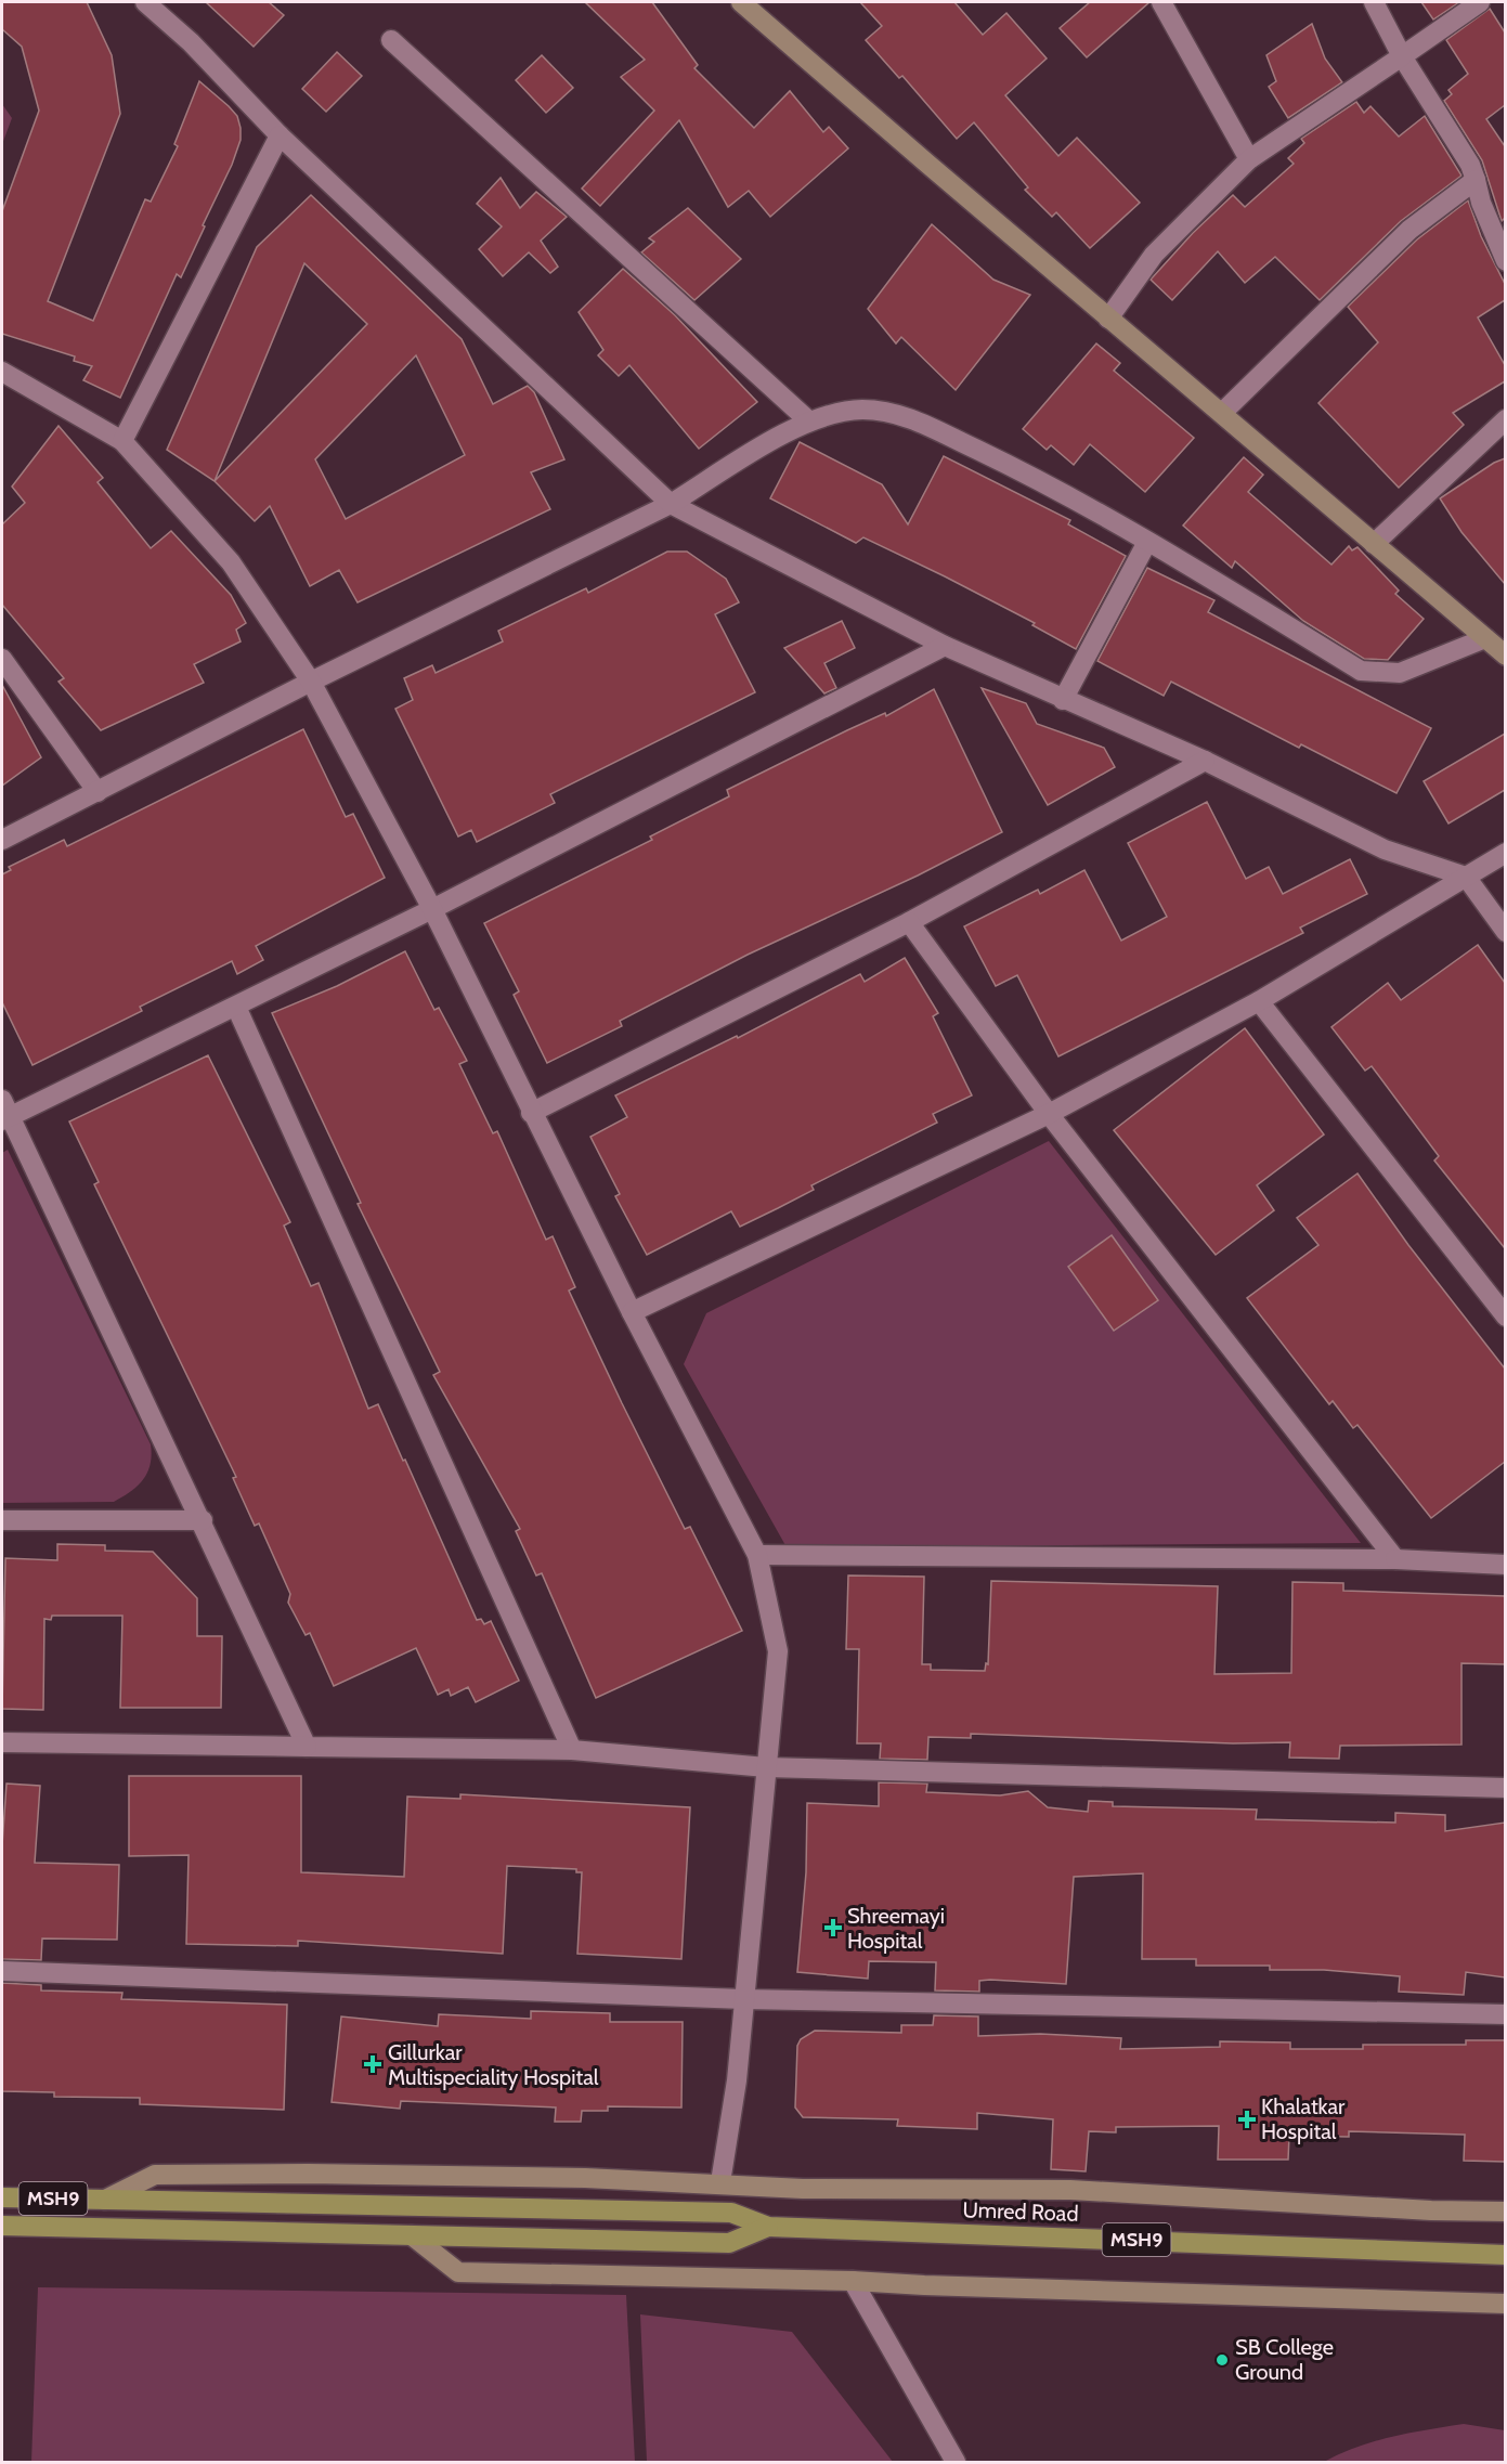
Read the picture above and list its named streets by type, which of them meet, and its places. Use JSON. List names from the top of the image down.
{
  "streets": {
    "main road": ["MSH9", "Umred Road"]
  },
  "places": {
    "health": ["Shreemayi Hospital", "Gillurkar Multispeciality Hospital", "Khalatkar Hospital"],
    "other": ["SB College Ground"]
  }
}
